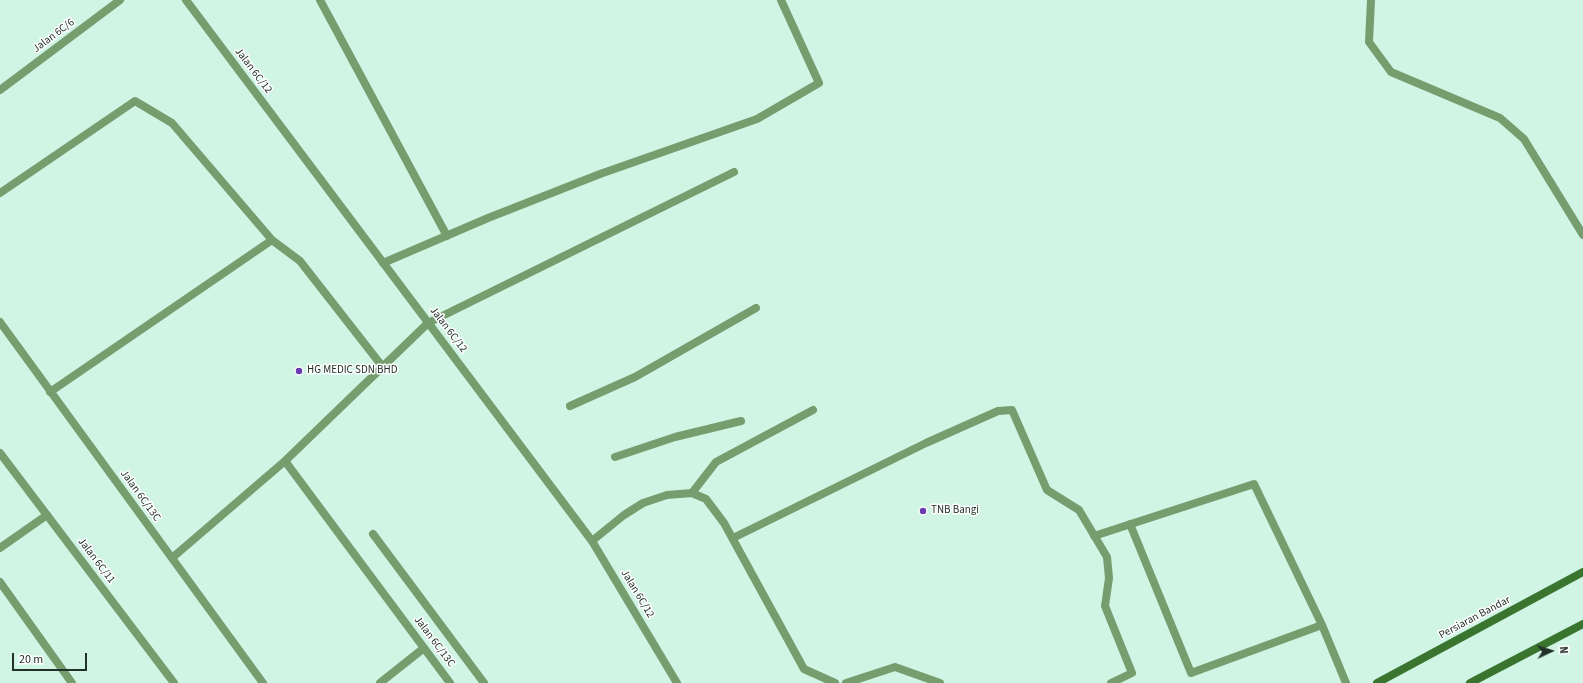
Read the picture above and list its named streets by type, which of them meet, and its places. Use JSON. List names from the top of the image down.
{
  "streets": {
    "main road": ["Persiaran Bandar"],
    "street": [
      "Jalan 6C/6",
      "Jalan 6C/12",
      "Jalan 6C/13C",
      "Jalan 6C/11"
    ]
  },
  "places": ["HG MEDIC SDN BHD", "TNB Bangi"],
  "scale_bar": "20 m",
  "north": "right"
}
